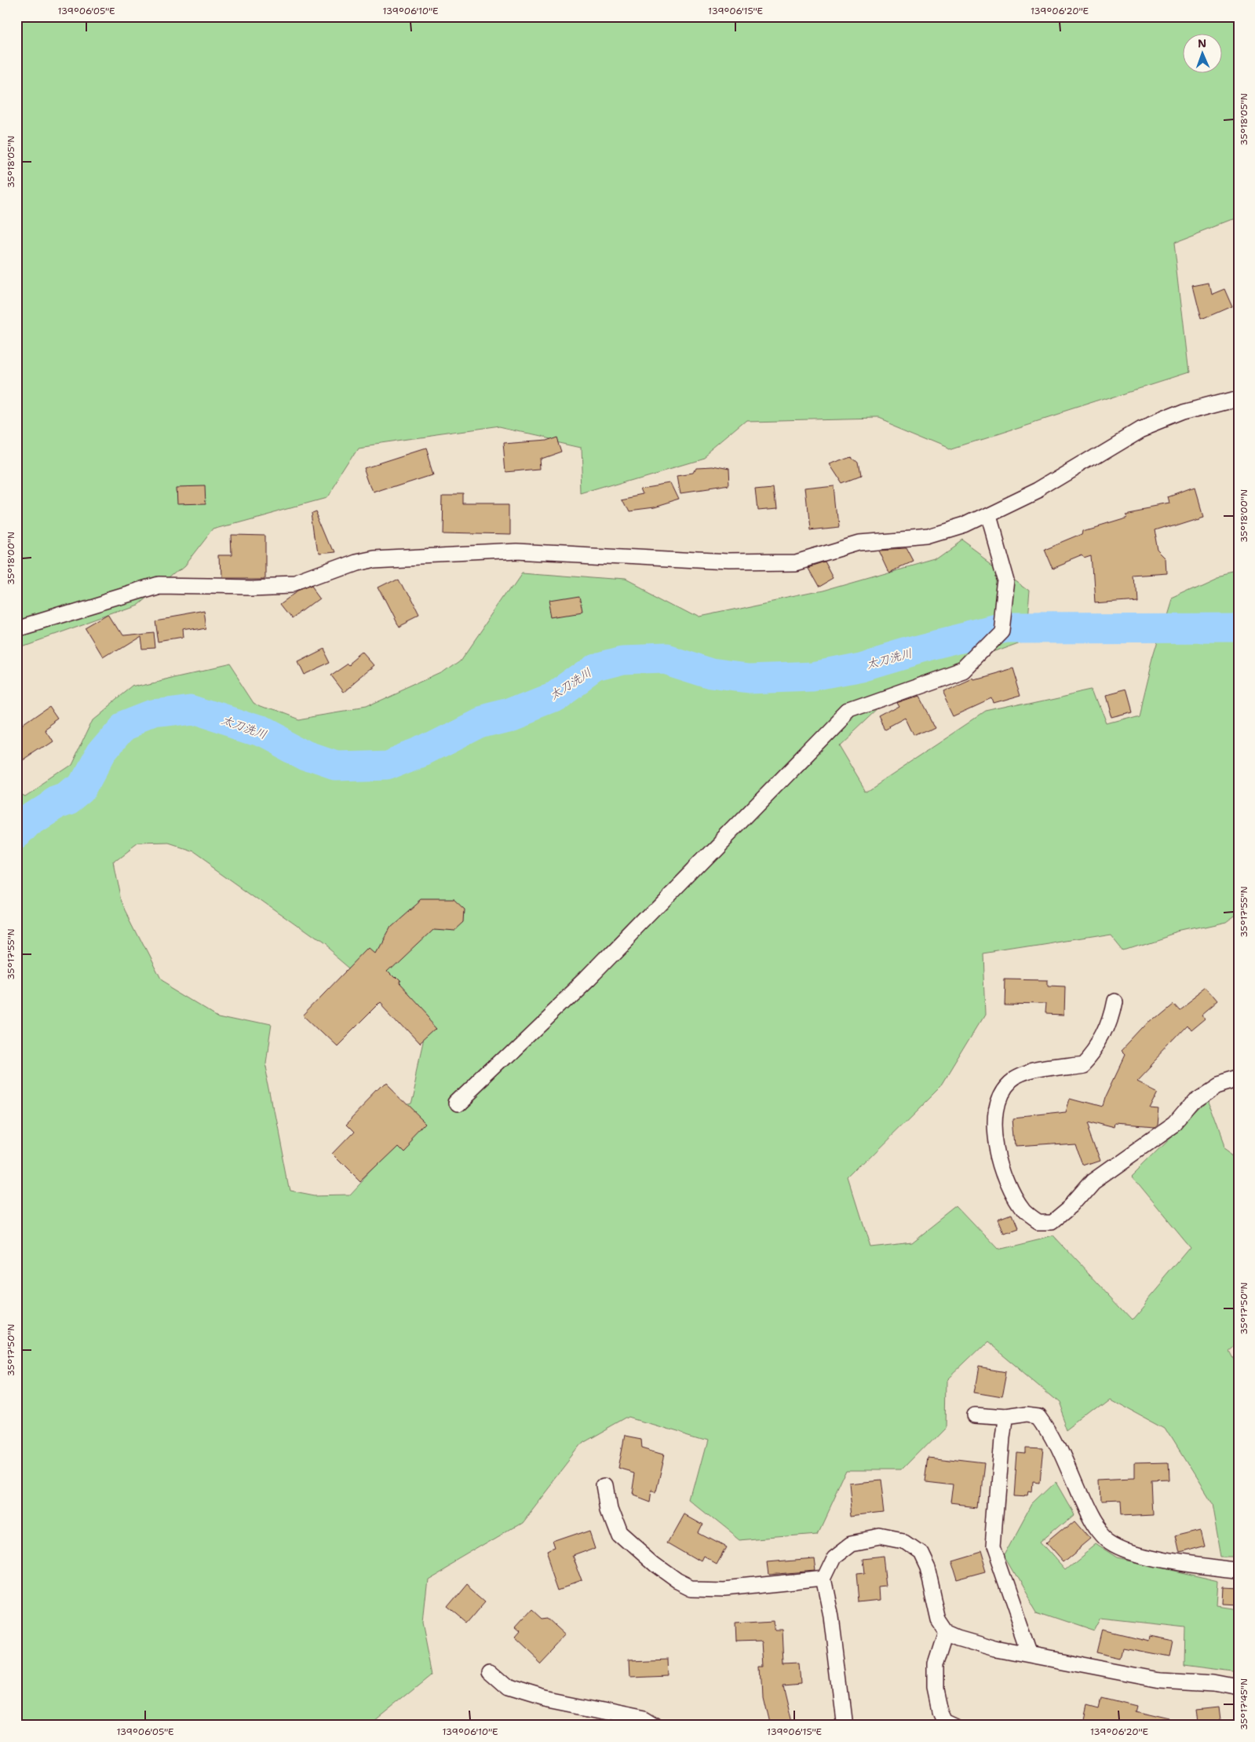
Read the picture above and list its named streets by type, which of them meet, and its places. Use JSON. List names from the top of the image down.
{
  "water": ["太刀洗川"],
  "north": "top",
  "coordinates": [
    "139°06'05\"E",
    "139°06'10\"E",
    "139°06'15\"E",
    "139°06'20\"E",
    "35°18'05\"N",
    "35°18'00\"N",
    "35°17'55\"N",
    "35°17'50\"N",
    "35°17'45\"N"
  ]
}
